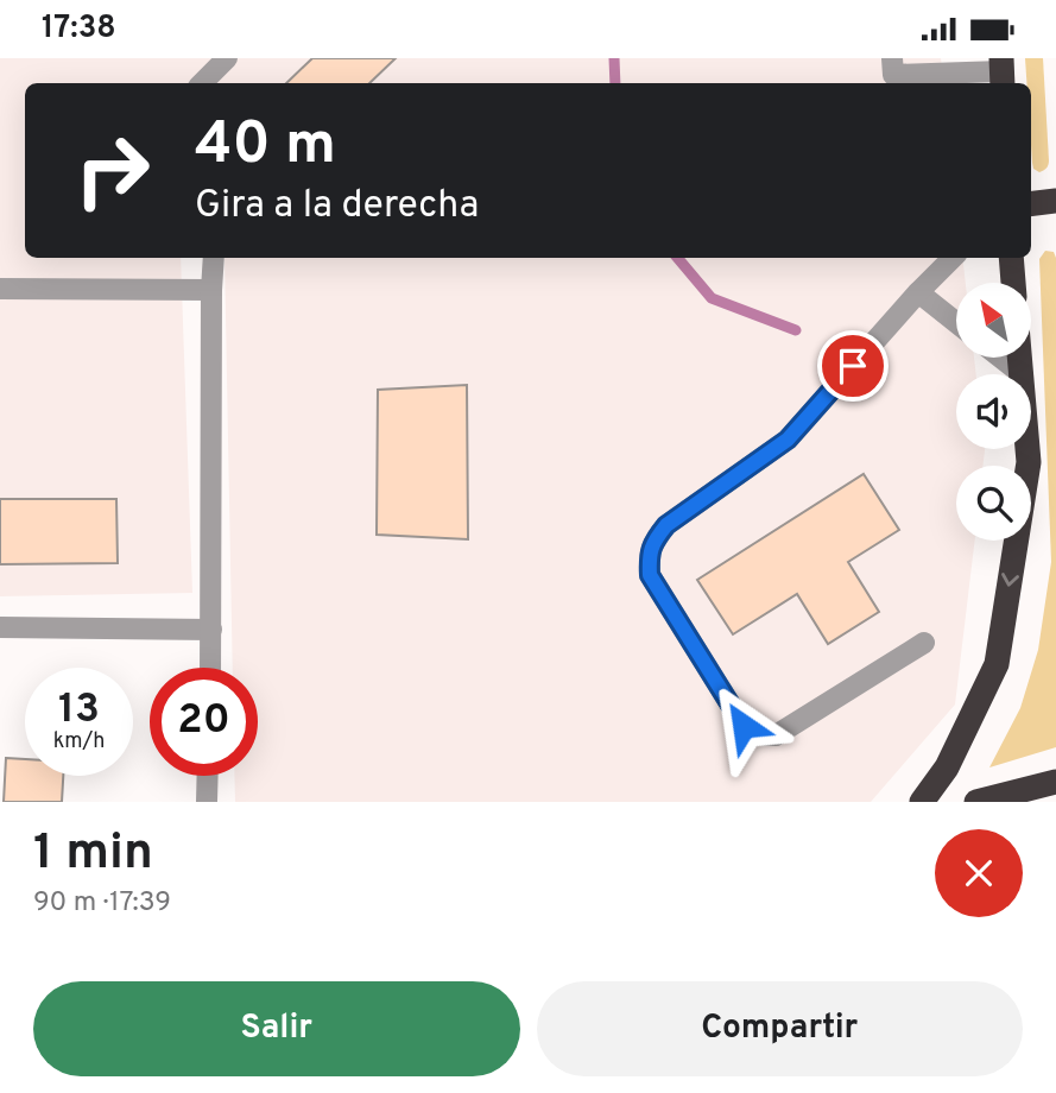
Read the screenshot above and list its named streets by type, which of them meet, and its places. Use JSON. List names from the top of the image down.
{
  "north": "top left",
  "page": {
    "status": "17:38",
    "turn": ["40 m", "Gira a la derecha"],
    "speed": "13 km/h",
    "limit": "20",
    "heading": ["1 min", "90 m · 17:39"],
    "buttons": ["Salir", "Compartir"]
  }
}
